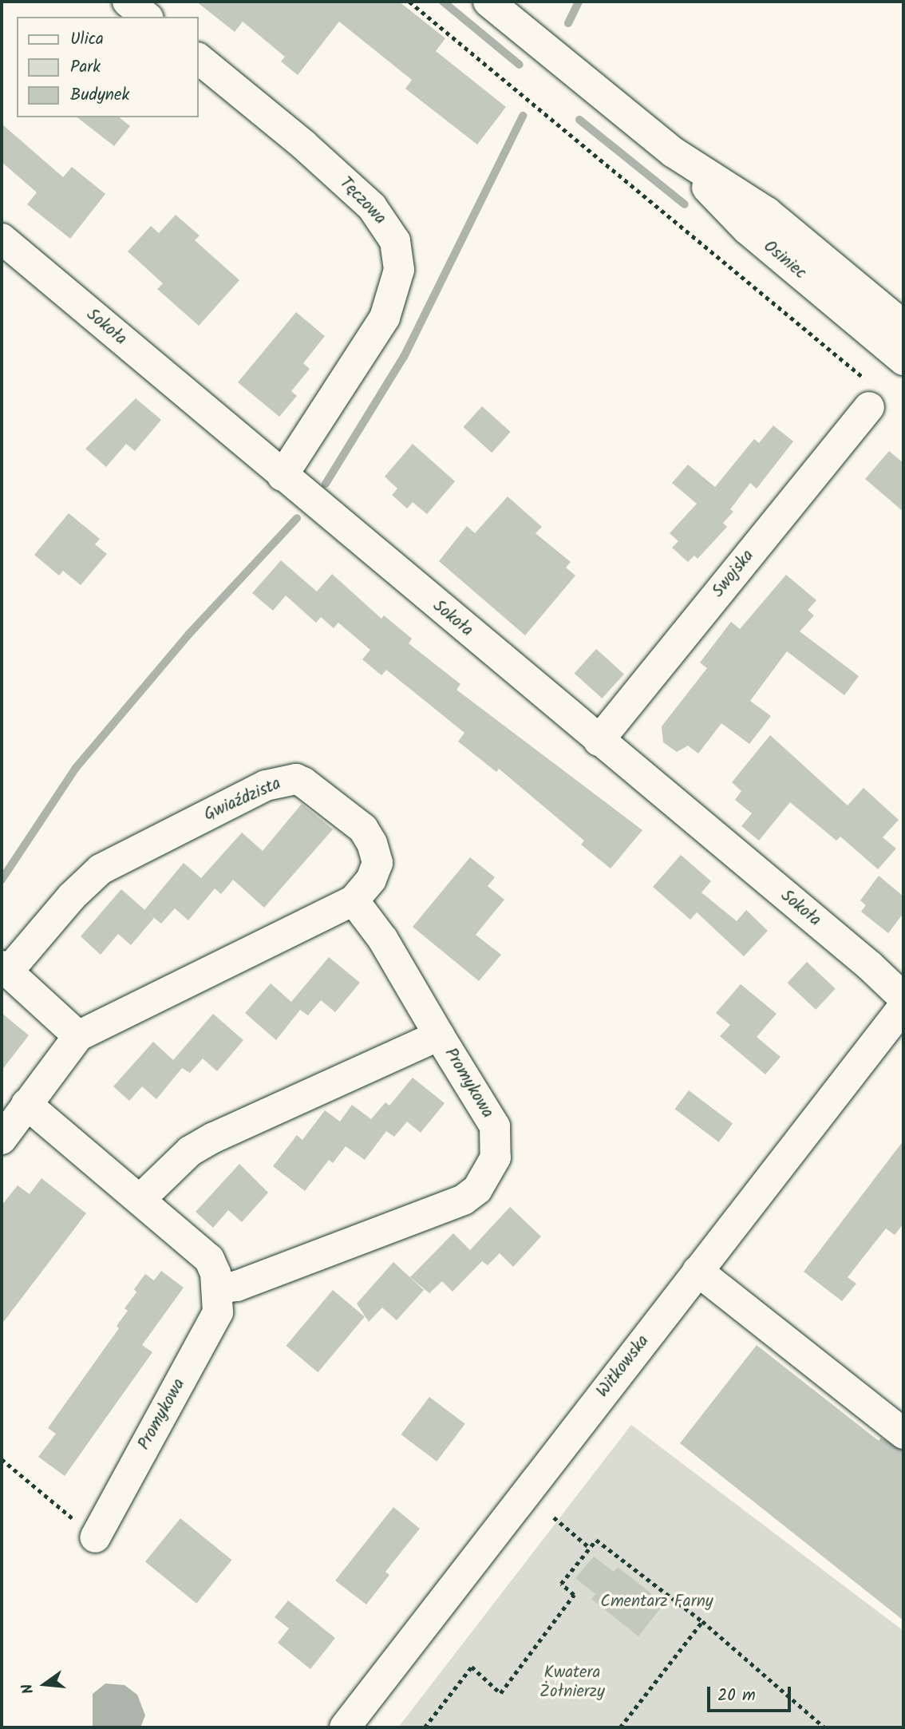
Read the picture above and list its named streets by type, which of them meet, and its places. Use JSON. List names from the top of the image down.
{
  "streets": {
    "street": [
      "Tęczowa",
      "Osiniec",
      "Sokoła",
      "Swojska",
      "Gwiaździsta",
      "Promykowa",
      "Witkowska"
    ]
  },
  "crossings": [
    ["Tęczowa", "Sokoła"],
    ["Sokoła", "Swojska"],
    ["Gwiaździsta", "Promykowa"]
  ],
  "parks": ["Cmentarz Farny", "Kwatera Żołnierzy"],
  "legend": ["Ulica", "Park", "Budynek"],
  "scale_bar": "20 m",
  "north": "left"
}
